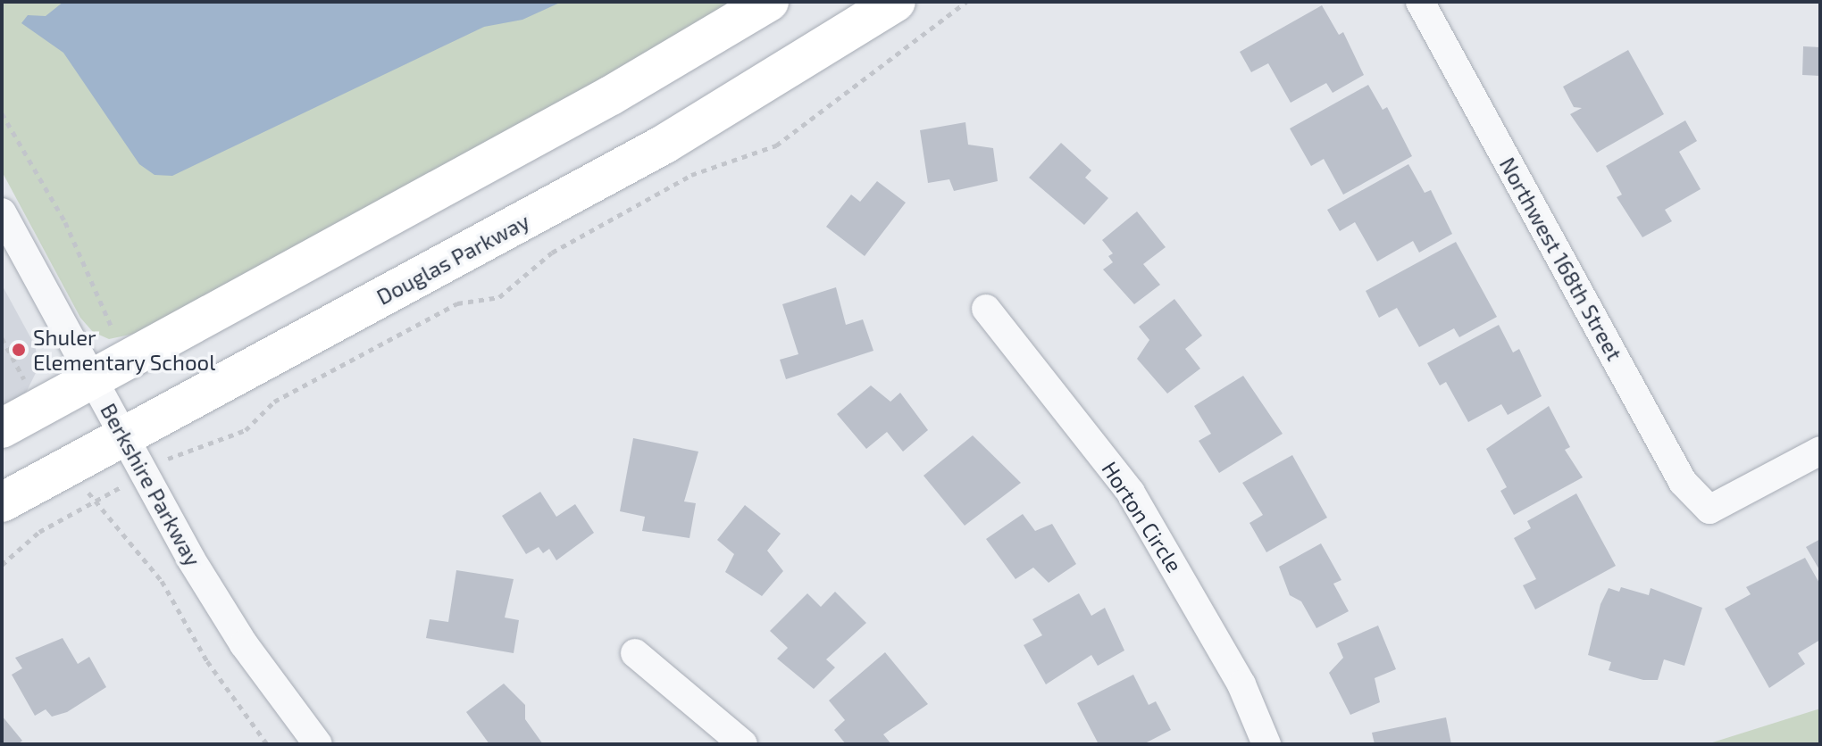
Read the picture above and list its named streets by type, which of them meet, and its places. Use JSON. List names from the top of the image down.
{
  "streets": {
    "main road": ["Douglas Parkway"],
    "street": ["Northwest 168th Street", "Berkshire Parkway", "Horton Circle"]
  },
  "crossings": [
    ["Douglas Parkway", "Berkshire Parkway"]
  ],
  "places": ["Shuler Elementary School"]
}
